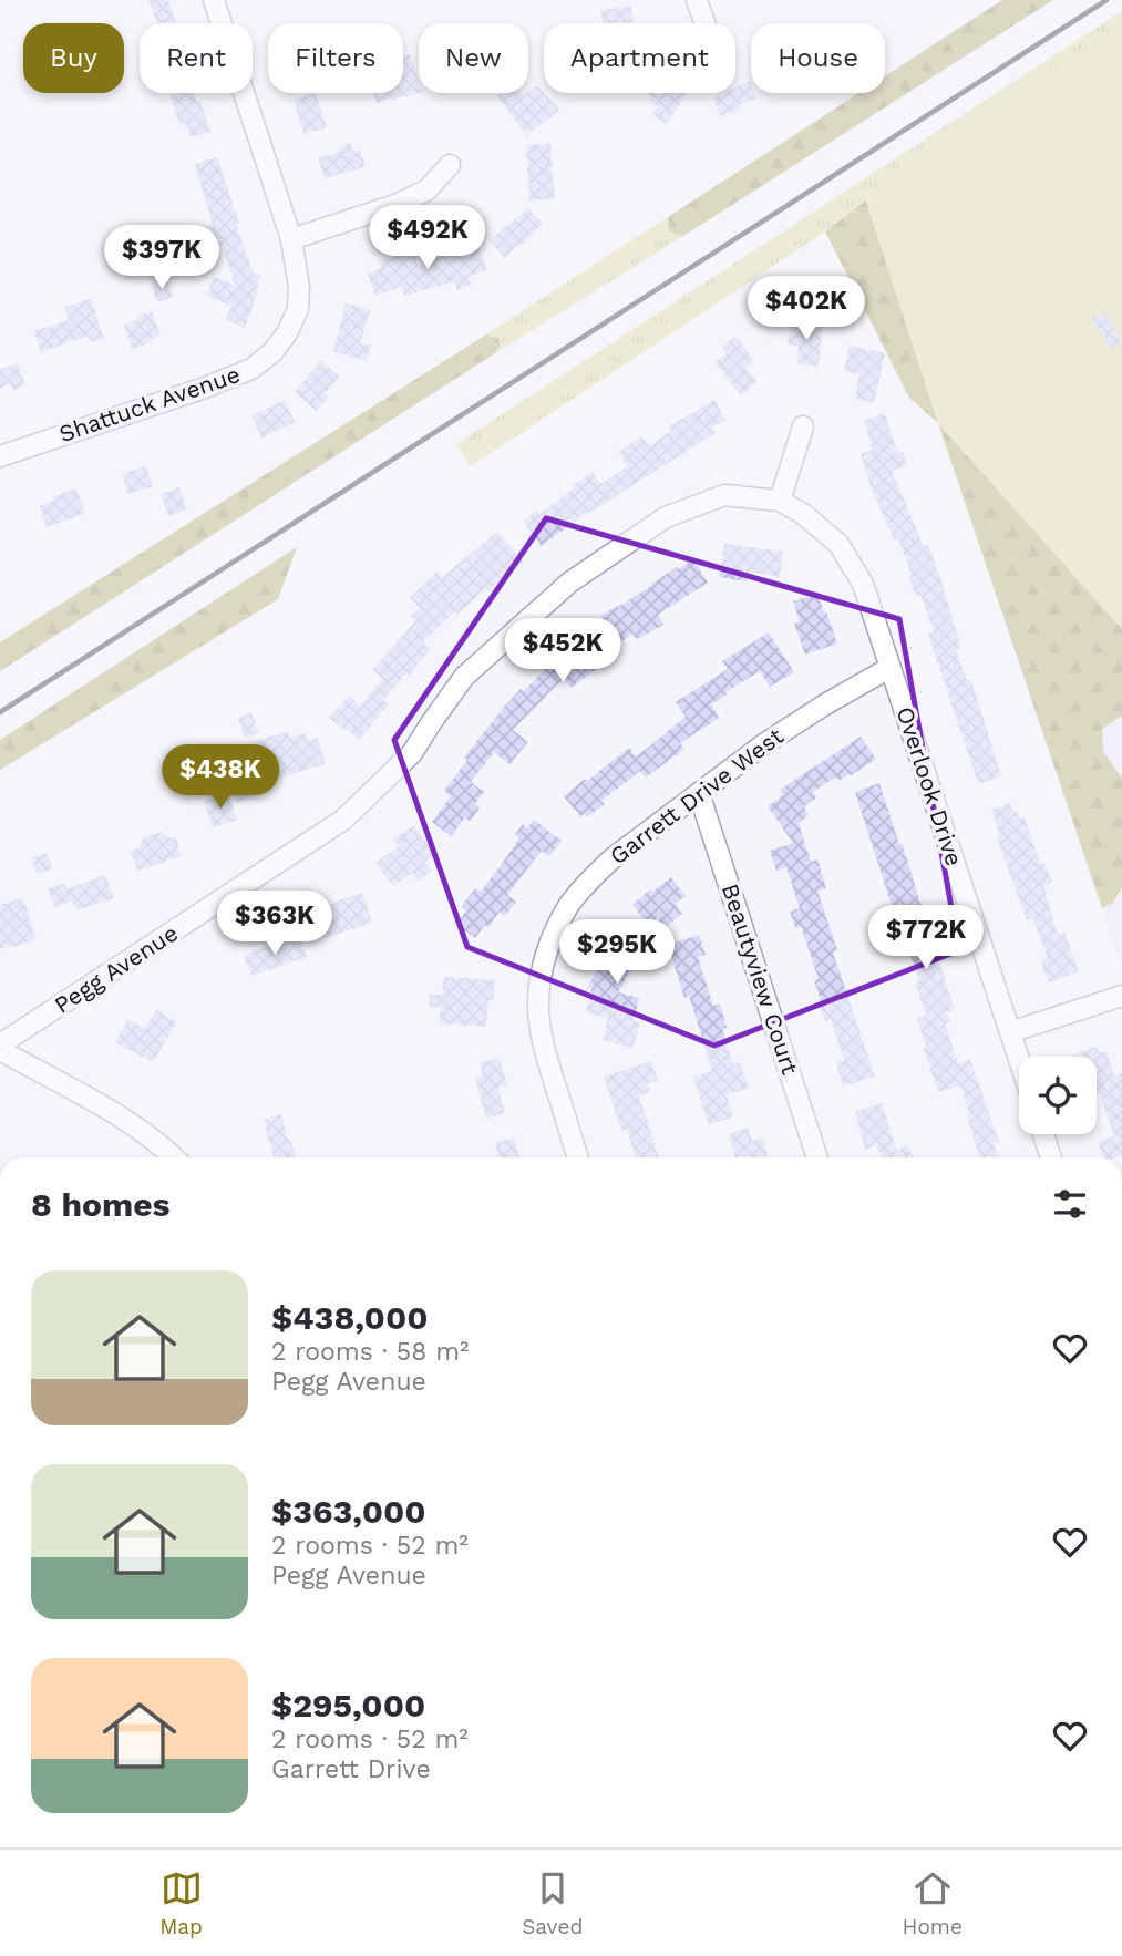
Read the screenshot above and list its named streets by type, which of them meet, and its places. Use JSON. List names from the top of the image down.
{
  "streets": {
    "street": [
      "Shattuck Avenue",
      "Overlook Drive",
      "Garrett Drive West",
      "Pegg Avenue",
      "Beautyview Court"
    ]
  },
  "crossings": [
    ["Overlook Drive", "Garrett Drive West"],
    ["Overlook Drive", "Pegg Avenue"],
    ["Garrett Drive West", "Beautyview Court"]
  ],
  "page": {
    "chip": [
      "Buy",
      "Rent",
      "Filters",
      "New",
      "Apartment",
      "House"
    ],
    "price": [
      "$492K",
      "$397K",
      "$402K",
      "$452K",
      "$438K",
      "$363K",
      "$772K",
      "$295K"
    ],
    "heading": "8 homes",
    "list": [
      {
        "name": "$438,000",
        "note": "2 rooms · 58 m² · Pegg Avenue"
      },
      {
        "name": "$363,000",
        "note": "2 rooms · 52 m² · Pegg Avenue"
      },
      {
        "name": "$295,000",
        "note": "2 rooms · 52 m² · Garrett Drive"
      }
    ],
    "tabs": ["Map", "Saved", "Home"]
  }
}
